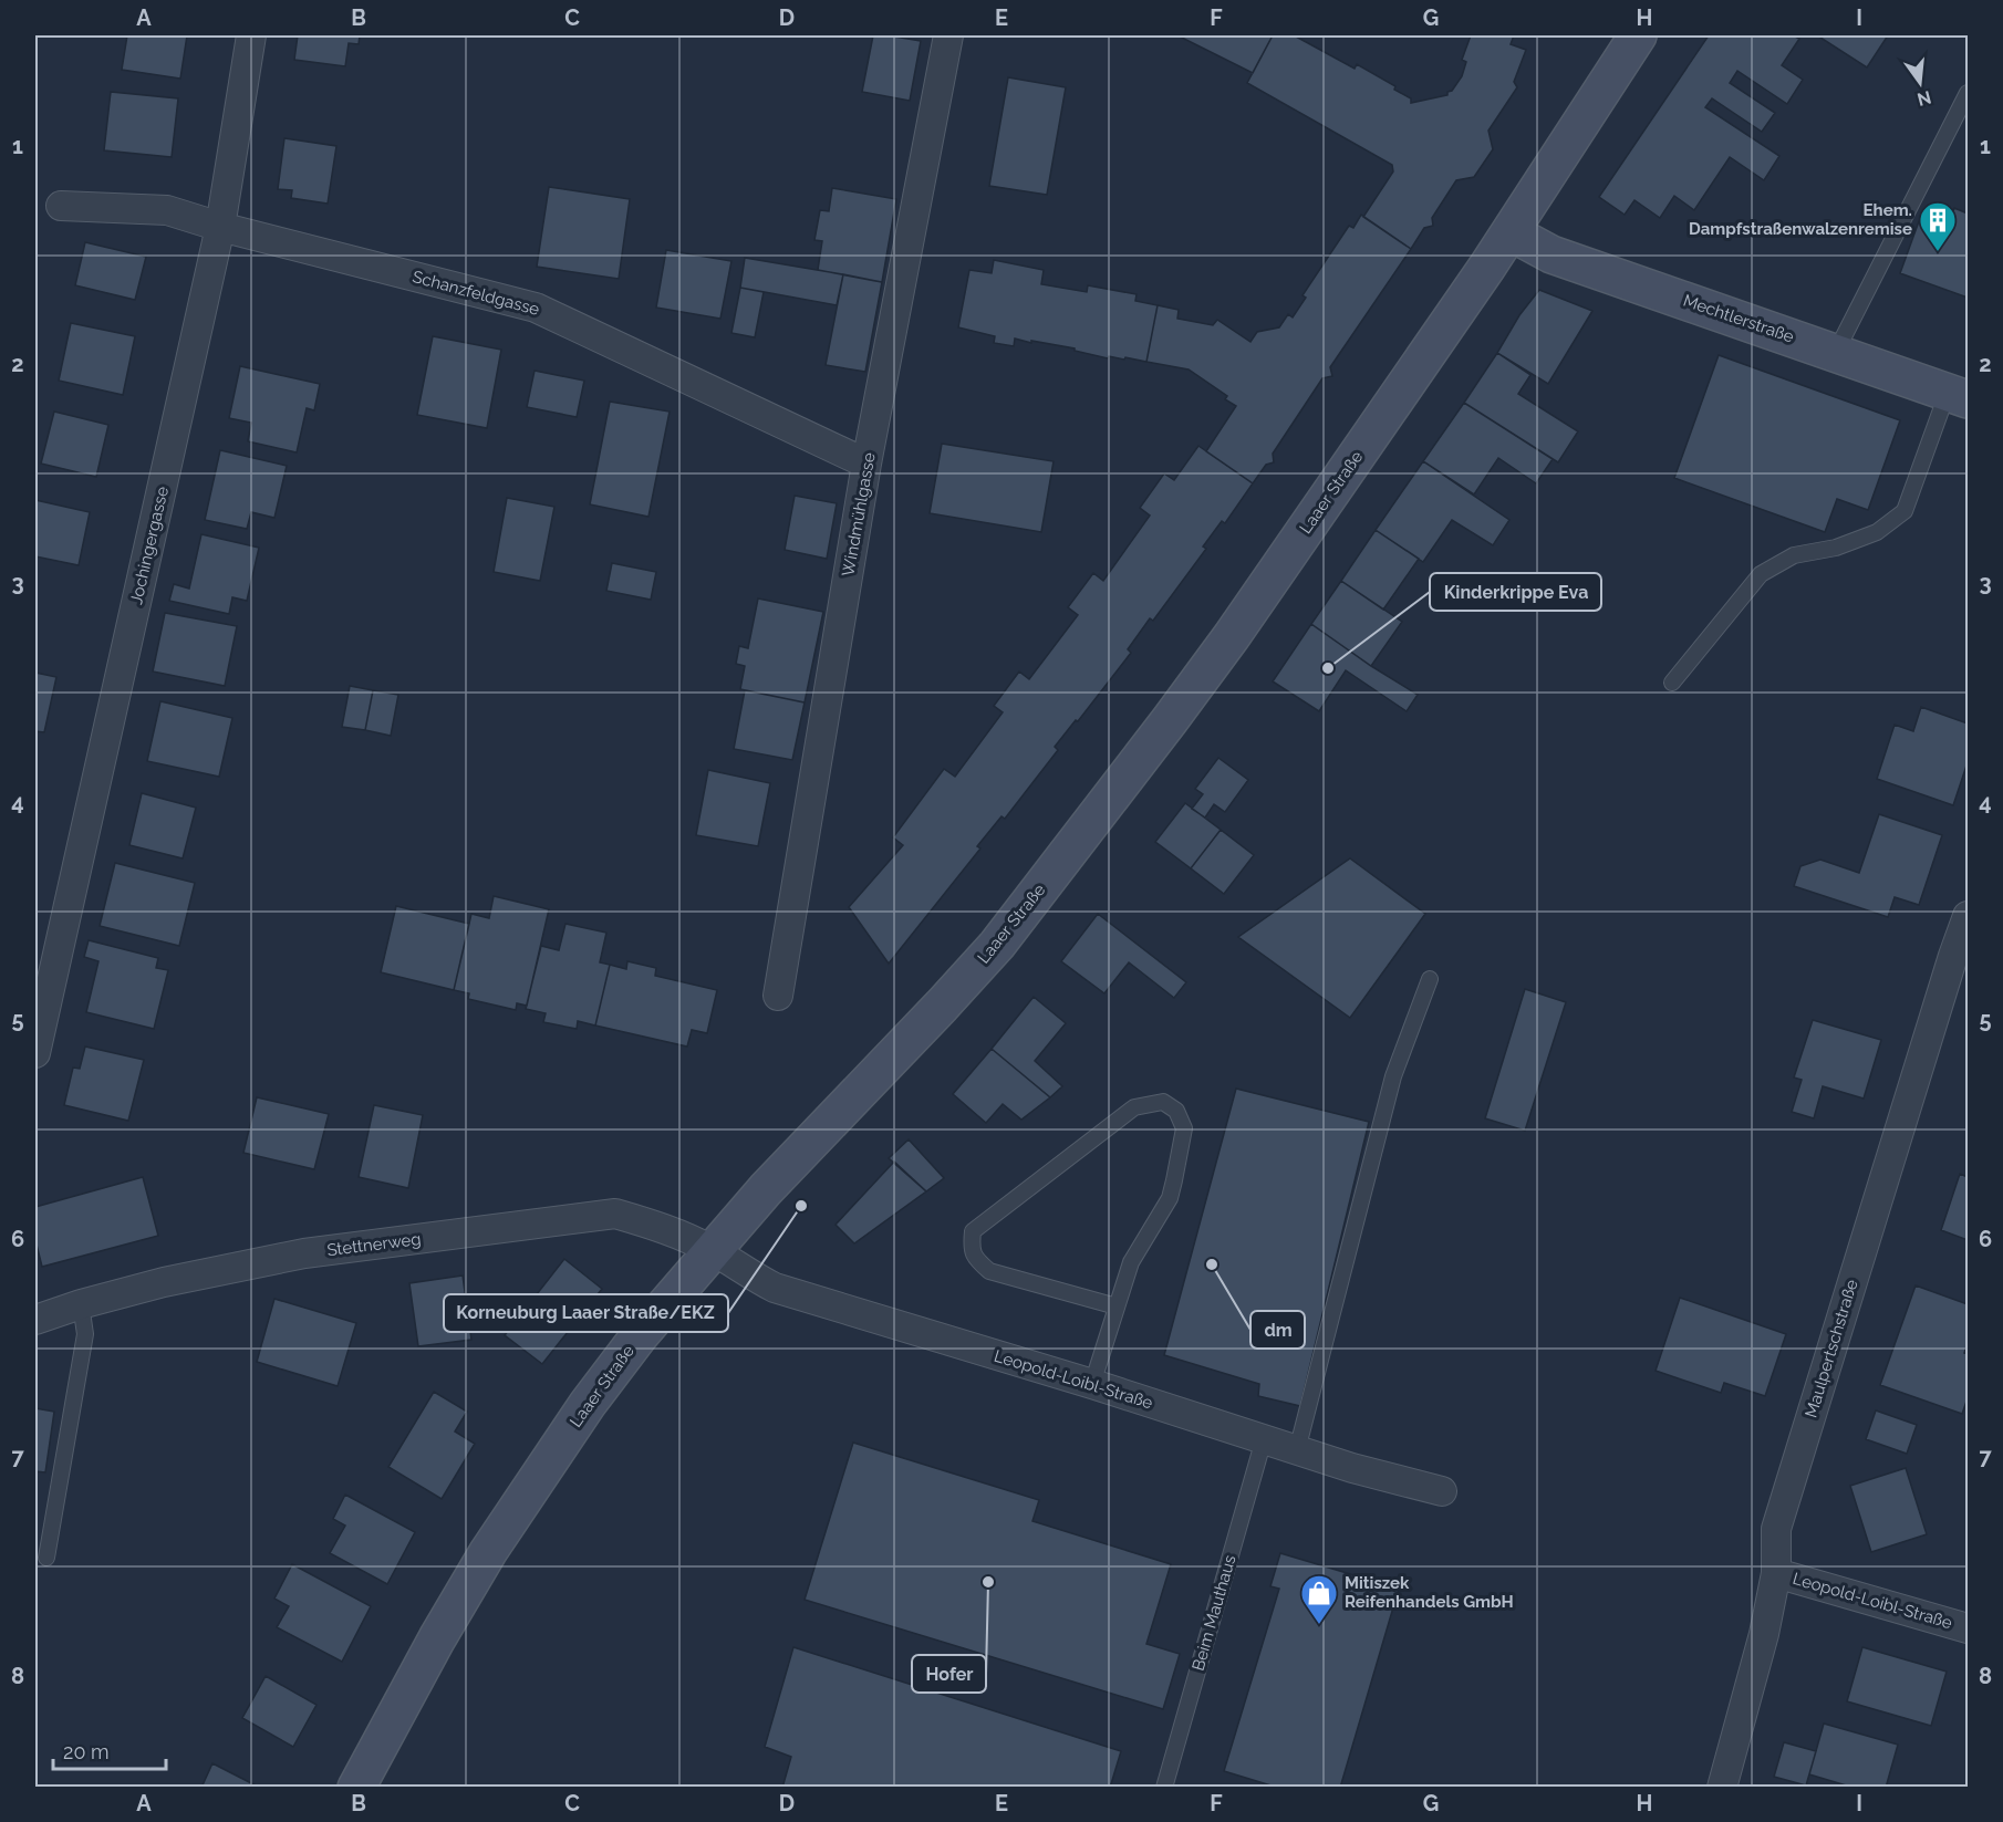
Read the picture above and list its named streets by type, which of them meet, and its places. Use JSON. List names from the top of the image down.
{
  "streets": {
    "street": [
      "Schanzfeldgasse",
      "Mechtlerstraße",
      "Laaer Straße",
      "Windmühlgasse",
      "Jochingergasse",
      "Stettnerweg",
      "Maulpertschstraße",
      "Leopold-Loibl-Straße"
    ],
    "lane": ["Beim Mauthaus"]
  },
  "crossings": [
    ["Schanzfeldgasse", "Windmühlgasse"],
    ["Schanzfeldgasse", "Jochingergasse"],
    ["Mechtlerstraße", "Laaer Straße"],
    ["Laaer Straße", "Stettnerweg"],
    ["Laaer Straße", "Leopold-Loibl-Straße"],
    ["Stettnerweg", "Leopold-Loibl-Straße"],
    ["Maulpertschstraße", "Leopold-Loibl-Straße"],
    ["Leopold-Loibl-Straße", "Beim Mauthaus"]
  ],
  "places": {
    "building": ["Ehem. Dampfstraßenwalzenremise"],
    "other": [
      "Kinderkrippe Eva",
      "Korneuburg Laaer Straße/EKZ",
      "dm",
      "Hofer"
    ],
    "shop": ["Mitiszek Reifenhandels GmbH"]
  },
  "scale_bar": "20 m",
  "north": "bottom",
  "grid": {
    "columns": [
      "A",
      "B",
      "C",
      "D",
      "E",
      "F",
      "G",
      "H",
      "I"
    ],
    "rows": [
      "1",
      "2",
      "3",
      "4",
      "5",
      "6",
      "7",
      "8"
    ]
  }
}
